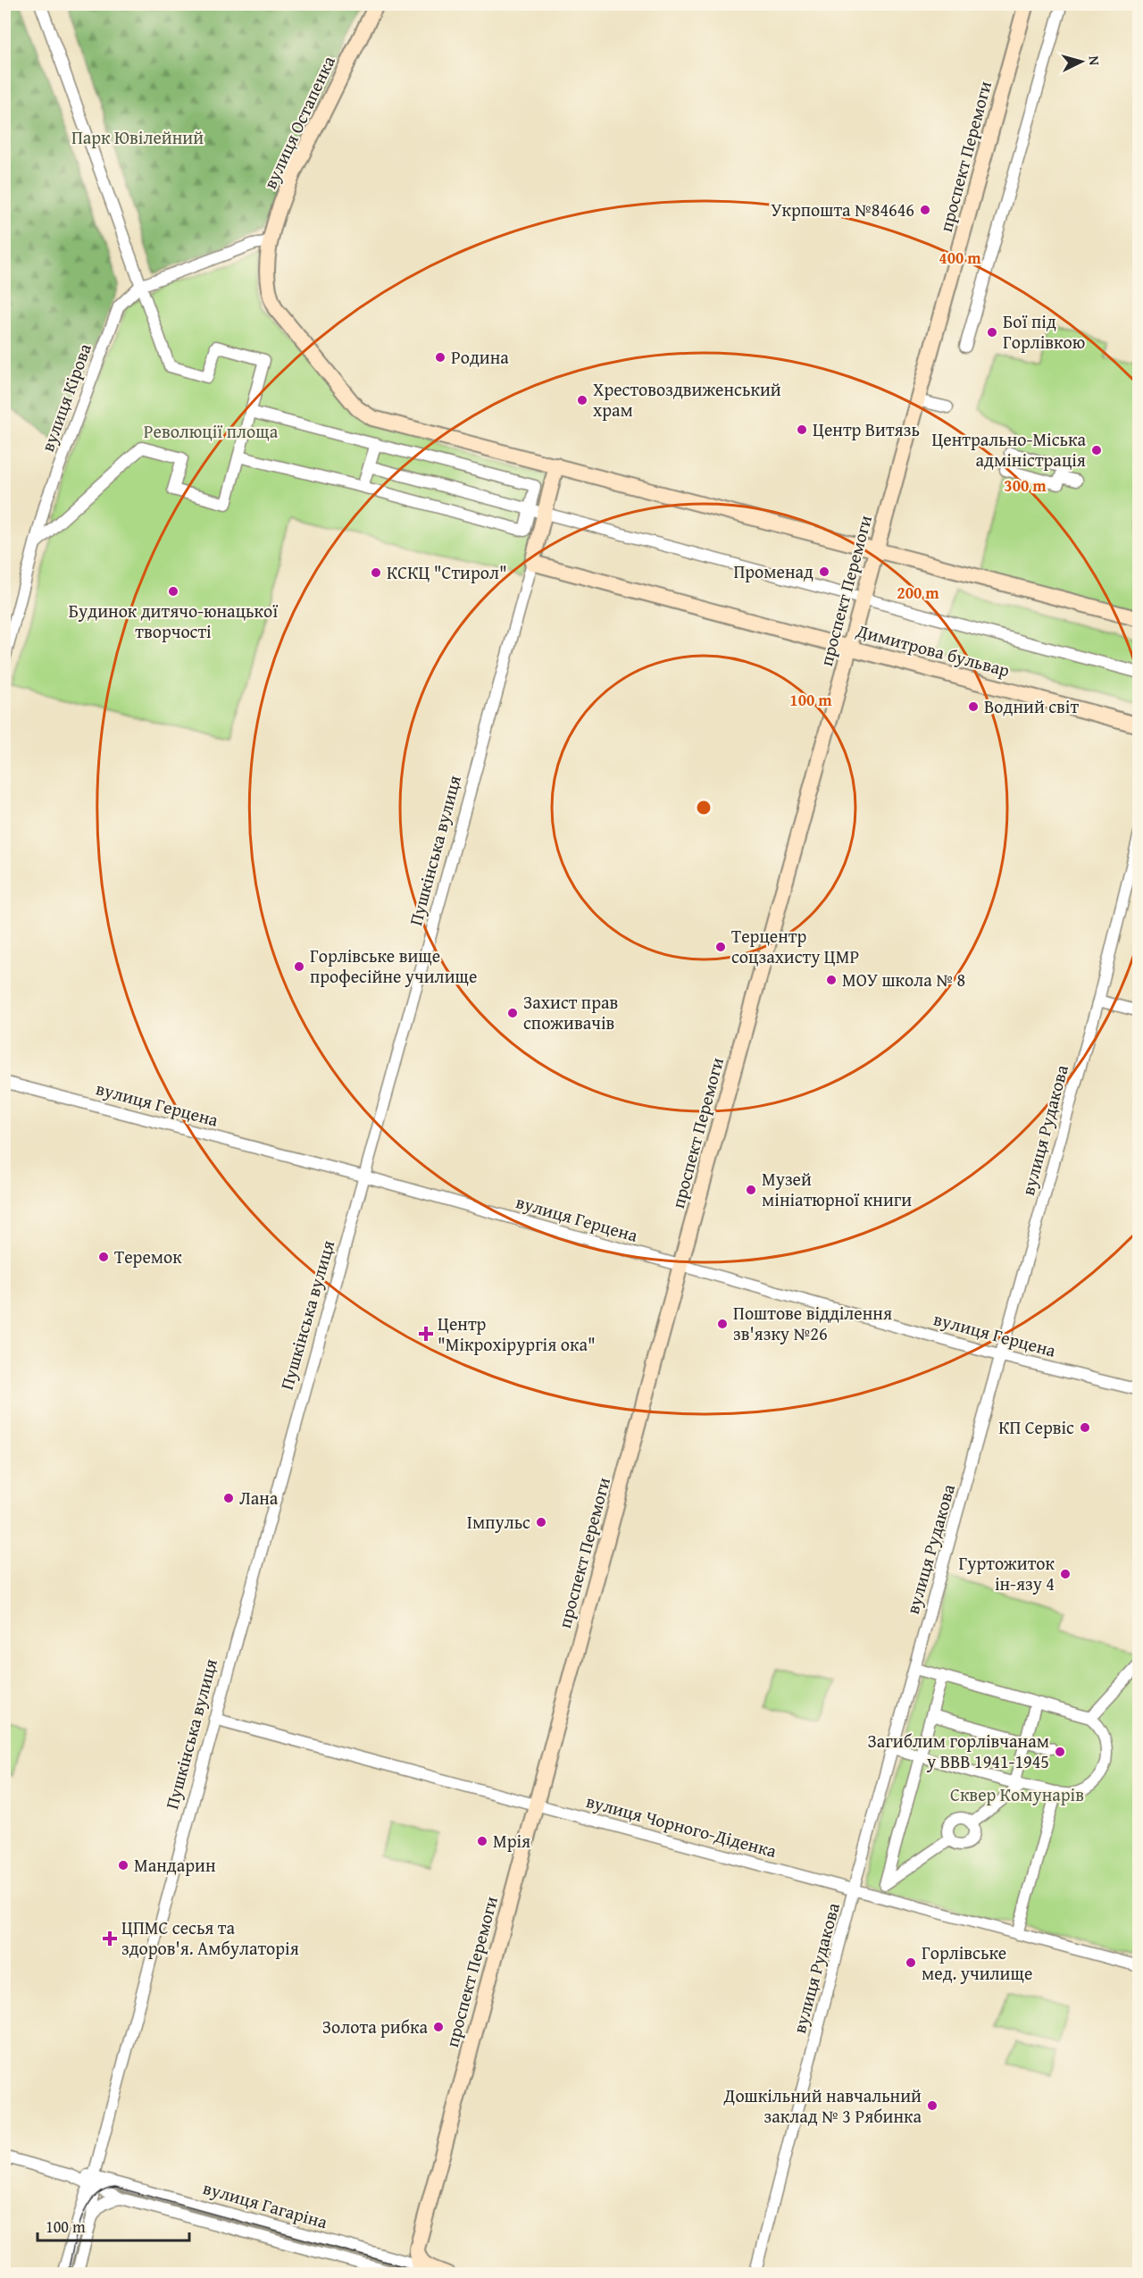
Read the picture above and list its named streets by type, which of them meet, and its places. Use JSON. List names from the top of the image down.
{
  "streets": {
    "main road": [
      "вулиця Остапенка",
      "проспект Перемоги",
      "Димитрова бульвар",
      "Пушкінська вулиця",
      "вулиця Гагаріна"
    ],
    "street": [
      "вулиця Кірова",
      "вулиця Герцена",
      "вулиця Рудакова",
      "вулиця Чорного-Діденка"
    ]
  },
  "crossings": [
    ["вулиця Остапенка", "вулиця Кірова"],
    ["вулиця Остапенка", "Пушкінська вулиця"],
    ["проспект Перемоги", "Димитрова бульвар"],
    ["проспект Перемоги", "вулиця Герцена"],
    ["проспект Перемоги", "вулиця Чорного-Діденка"],
    ["проспект Перемоги", "вулиця Гагаріна"],
    ["Димитрова бульвар", "Пушкінська вулиця"],
    ["Пушкінська вулиця", "вулиця Герцена"],
    ["Пушкінська вулиця", "вулиця Чорного-Діденка"],
    ["Пушкінська вулиця", "вулиця Гагаріна"],
    ["вулиця Герцена", "вулиця Рудакова"],
    ["вулиця Рудакова", "вулиця Чорного-Діденка"]
  ],
  "parks": ["Парк Ювілейний", "Революції площа", "Сквер Комунарів"],
  "places": {
    "other": [
      "Укрпошта №84646",
      "Бої під Горлівкою",
      "Родина",
      "Хрестовоздвиженський храм",
      "Центр Витязь",
      "Центрально-Міська адміністрація",
      "Променад",
      "КСКЦ \"Стирол\"",
      "Будинок дитячо-юнацької творчості",
      "Водний світ",
      "Терцентр соцзахисту ЦМР",
      "Горлівське вище професійне училище",
      "МОУ школа № 8",
      "Захист прав споживачів",
      "Музей мініатюрної книги",
      "Теремок",
      "Поштове відділення зв'язку №26",
      "КП Сервіс",
      "Лана",
      "Імпульс",
      "Гуртожиток ін-язу 4",
      "Загиблим горлівчанам у ВВВ 1941-1945",
      "Мрія",
      "Мандарин",
      "Горлівське мед. училище",
      "Золота рибка",
      "Дошкільний навчальний заклад № 3 Рябинка"
    ],
    "health": ["Центр \"Мікрохірургія ока\"", "ЦПМС сесья та здоров'я. Амбулаторія"]
  },
  "scale_bar": "100 m",
  "north": "right",
  "rings": [
    "400 m",
    "300 m",
    "200 m",
    "100 m"
  ]
}
